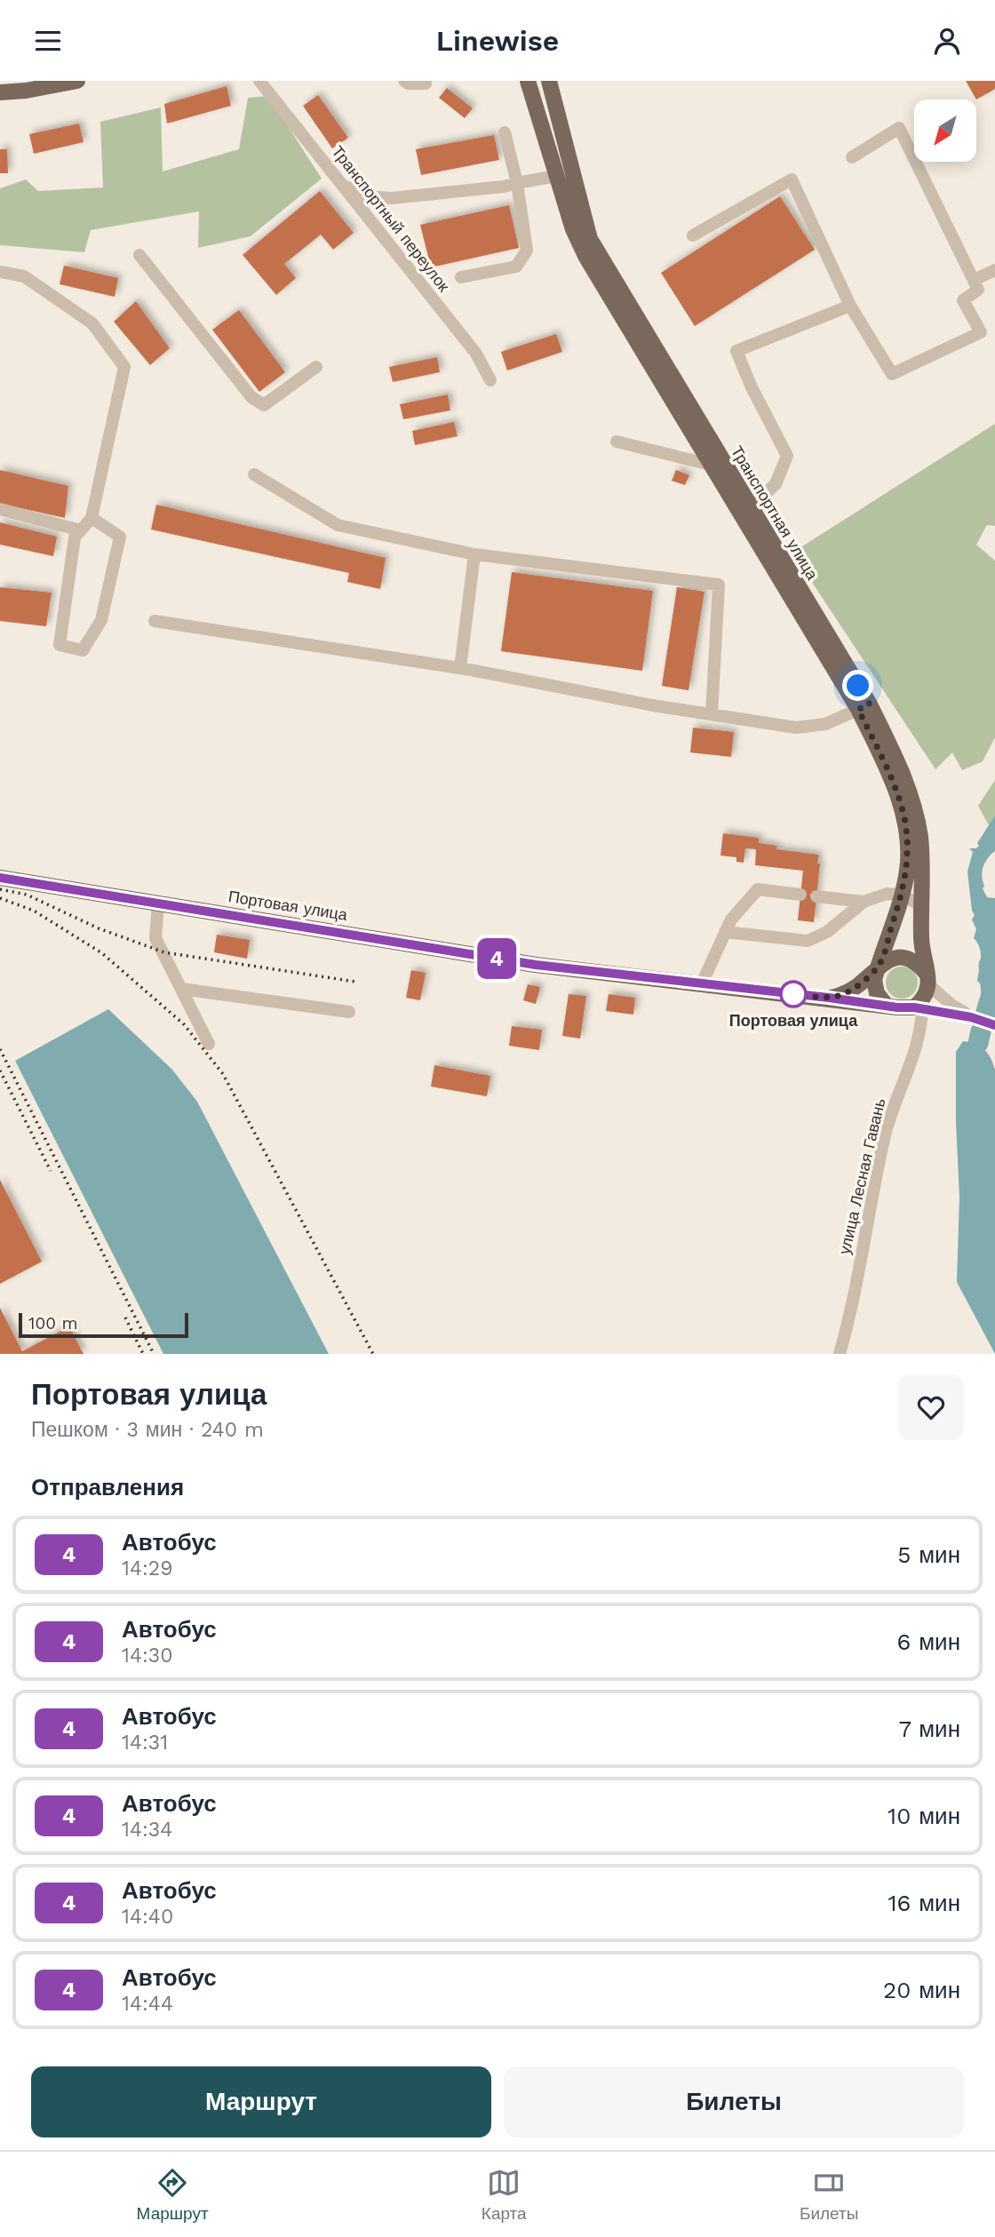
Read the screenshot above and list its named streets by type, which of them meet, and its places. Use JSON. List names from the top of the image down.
{
  "streets": {
    "main road": ["Транспортная улица", "Портовая улица"],
    "street": ["Транспортный переулок", "улица Лесная Гавань"]
  },
  "crossings": [
    ["Транспортная улица", "Портовая улица"],
    ["Транспортная улица", "улица Лесная Гавань"],
    ["Портовая улица", "улица Лесная Гавань"]
  ],
  "places": ["Портовая улица"],
  "lines": ["bus line 4"],
  "scale_bar": "100 m",
  "north": "bottom left",
  "page": {
    "header": "Linewise",
    "on_map": "4",
    "scale": "100 m",
    "heading": [
      ["Портовая улица", "Пешком · 3 мин · 240 m"],
      "Отправления"
    ],
    "list": [
      {
        "mark": "4",
        "name": "Автобус",
        "note": "14:29",
        "value": "5 мин"
      },
      {
        "mark": "4",
        "name": "Автобус",
        "note": "14:30",
        "value": "6 мин"
      },
      {
        "mark": "4",
        "name": "Автобус",
        "note": "14:31",
        "value": "7 мин"
      },
      {
        "mark": "4",
        "name": "Автобус",
        "note": "14:34",
        "value": "10 мин"
      },
      {
        "mark": "4",
        "name": "Автобус",
        "note": "14:40",
        "value": "16 мин"
      },
      {
        "mark": "4",
        "name": "Автобус",
        "note": "14:44",
        "value": "20 мин"
      }
    ],
    "buttons": ["Маршрут", "Билеты"],
    "tabs": ["Маршрут", "Карта", "Билеты"]
  }
}
